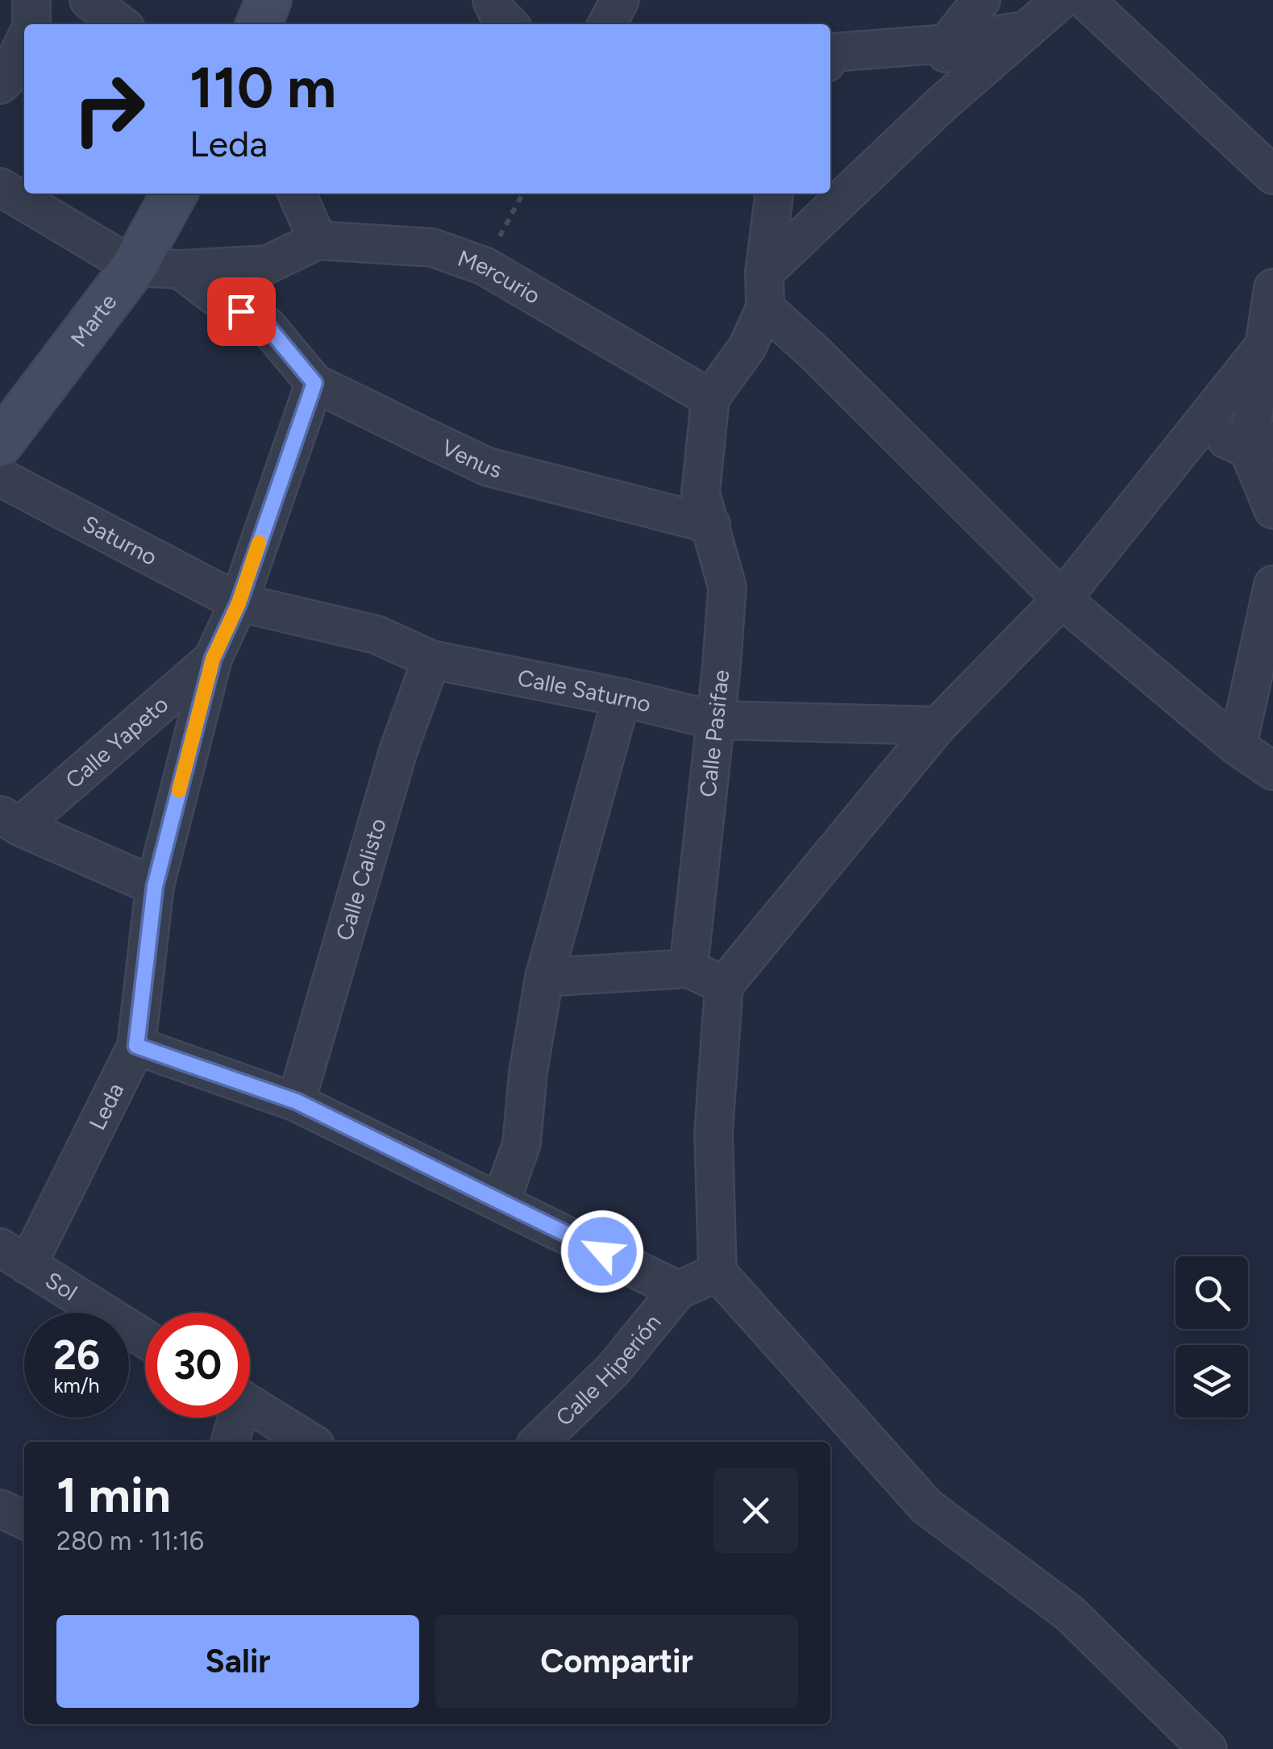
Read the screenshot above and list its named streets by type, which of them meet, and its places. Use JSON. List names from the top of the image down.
{
  "streets": {
    "street": [
      "Mercurio",
      "Marte",
      "Venus",
      "Saturno",
      "Calle Saturno",
      "Calle Pasifae",
      "Calle Yapeto",
      "Calle Calisto",
      "Leda",
      "Sol",
      "Calle Hiperión"
    ]
  },
  "crossings": [
    ["Mercurio", "Calle Pasifae"],
    ["Venus", "Calle Pasifae"],
    ["Venus", "Leda"],
    ["Saturno", "Calle Saturno"],
    ["Saturno", "Leda"],
    ["Calle Saturno", "Calle Pasifae"],
    ["Calle Saturno", "Calle Calisto"],
    ["Calle Saturno", "Leda"],
    ["Calle Yapeto", "Leda"],
    ["Leda", "Sol"]
  ],
  "page": {
    "turn": ["110 m", "Leda"],
    "speed": "26 km/h",
    "limit": "30",
    "heading": ["1 min", "280 m · 11:16"],
    "buttons": ["Salir", "Compartir"]
  }
}
